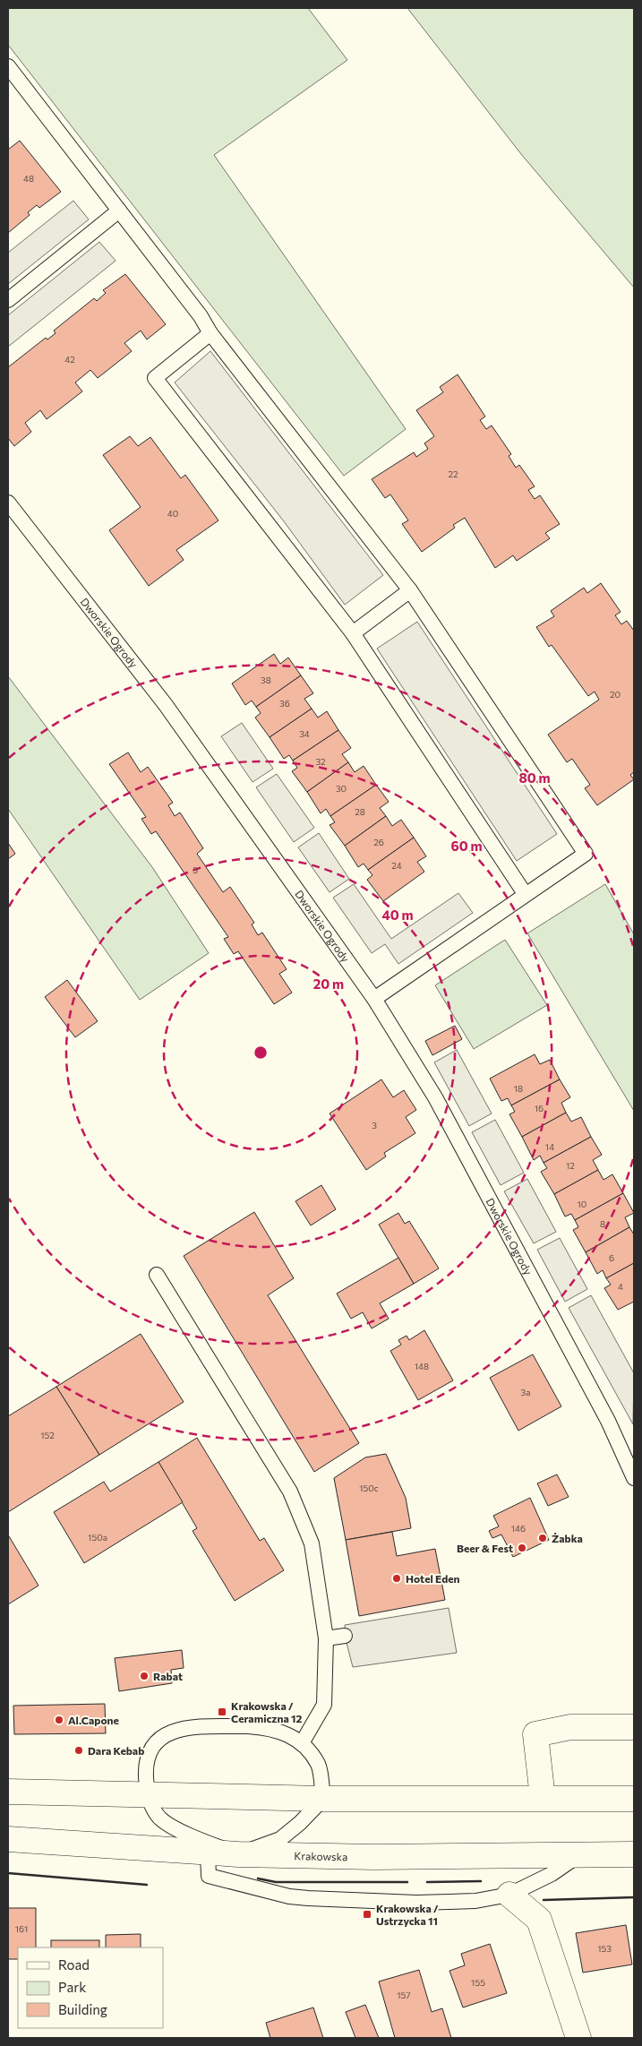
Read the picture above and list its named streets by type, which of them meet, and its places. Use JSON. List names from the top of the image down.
{
  "streets": {
    "main road": ["Krakowska"],
    "lane": ["Dworskie Ogrody"]
  },
  "places": {
    "other": [
      "Żabka",
      "Beer & Fest",
      "Hotel Eden",
      "Rabat",
      "Al.Capone",
      "Dara Kebab"
    ],
    "transit": ["Krakowska / Ceramiczna 12", "Krakowska / Ustrzycka 11"]
  },
  "house_numbers": [
    "48",
    "42",
    "22",
    "40",
    "38",
    "20",
    "36",
    "34",
    "32",
    "30",
    "28",
    "26",
    "24",
    "5",
    "18",
    "16",
    "3",
    "14",
    "12",
    "10",
    "8",
    "6",
    "4",
    "148",
    "3a",
    "152",
    "150c",
    "146",
    "150a",
    "161",
    "153",
    "155",
    "157"
  ],
  "legend": ["Road", "Park", "Building"],
  "rings": [
    "80 m",
    "60 m",
    "40 m",
    "20 m"
  ]
}
